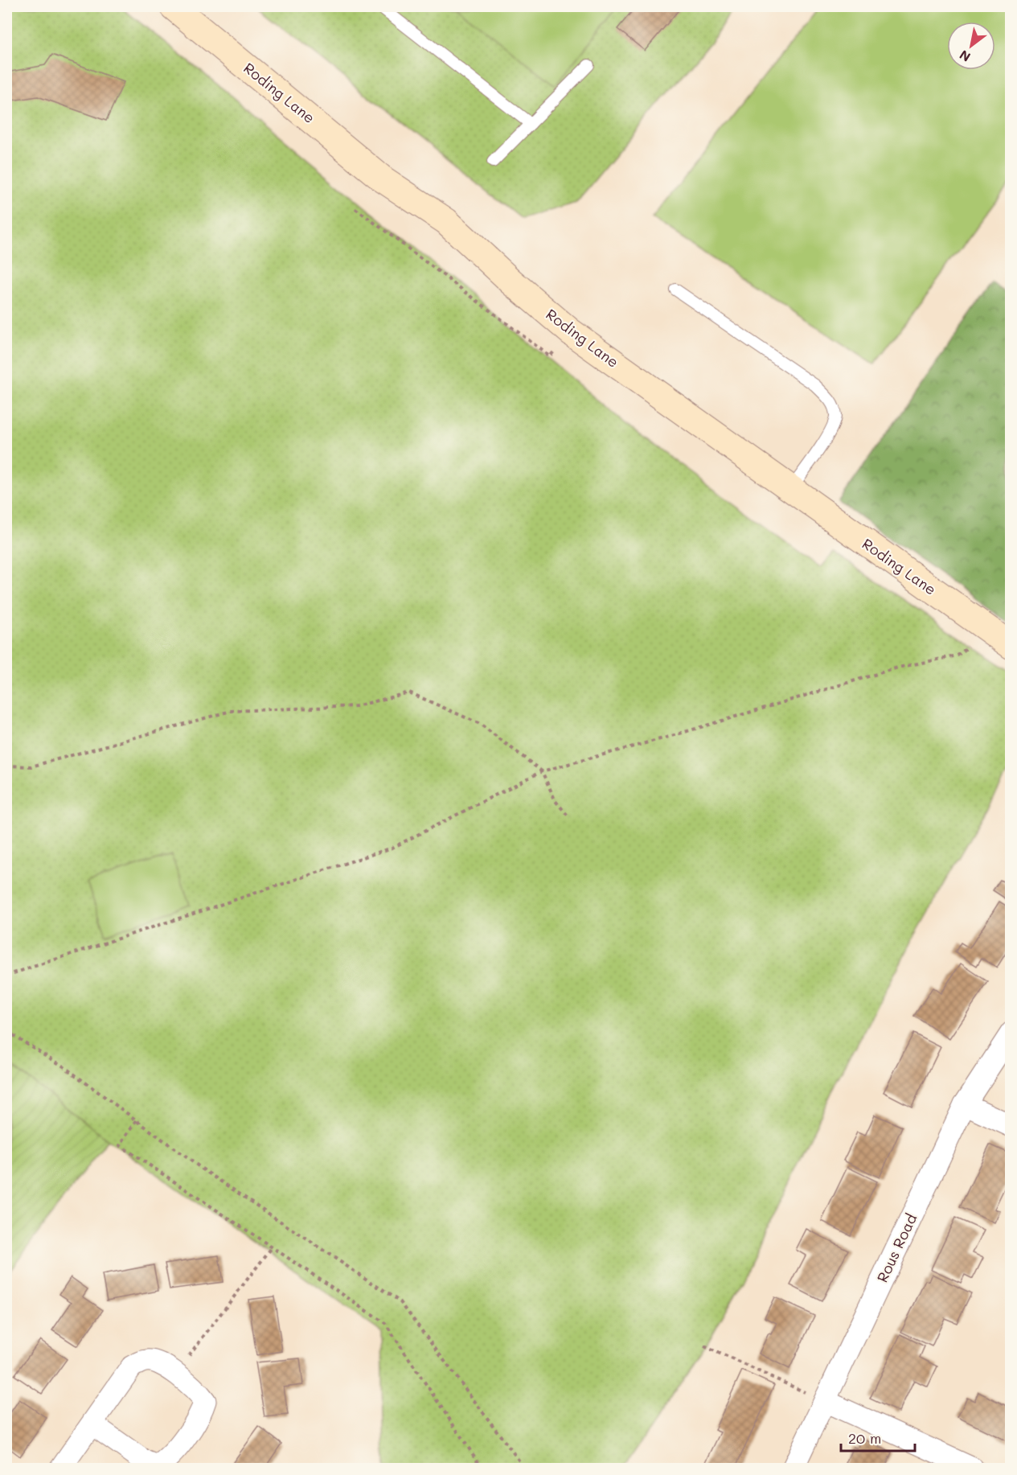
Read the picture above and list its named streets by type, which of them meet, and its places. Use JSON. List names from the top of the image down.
{
  "streets": {
    "main road": ["Roding Lane"],
    "street": ["Rous Road"]
  },
  "scale_bar": "20 m",
  "north": "bottom left"
}
